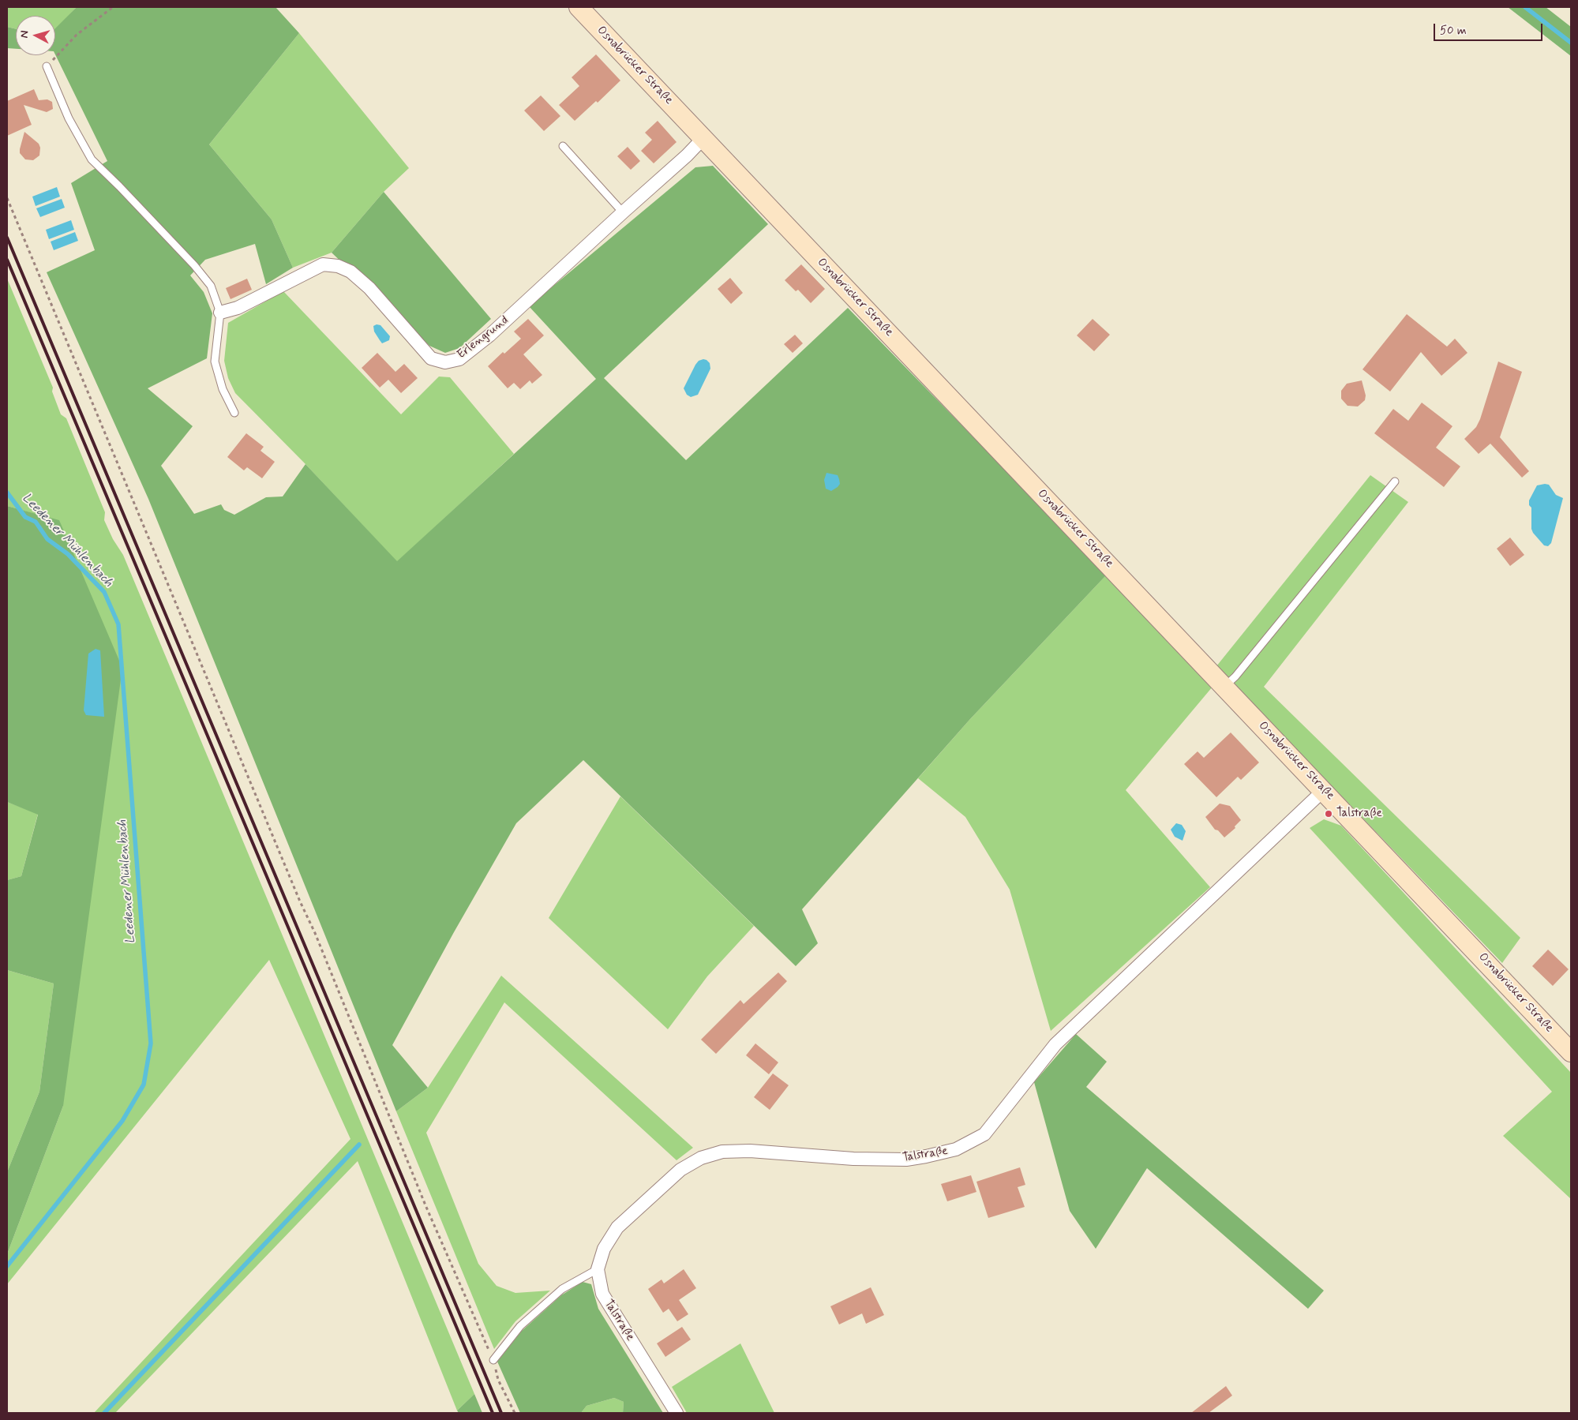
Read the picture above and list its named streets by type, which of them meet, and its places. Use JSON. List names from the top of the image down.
{
  "streets": {
    "main road": ["Osnabrücker Straße"],
    "street": ["Erlengrund", "Talstraße"]
  },
  "crossings": [
    ["Osnabrücker Straße", "Erlengrund"],
    ["Osnabrücker Straße", "Talstraße"]
  ],
  "water": ["Leedener Mühlenbach"],
  "places": ["Talstraße"],
  "scale_bar": "50 m",
  "north": "left"
}
